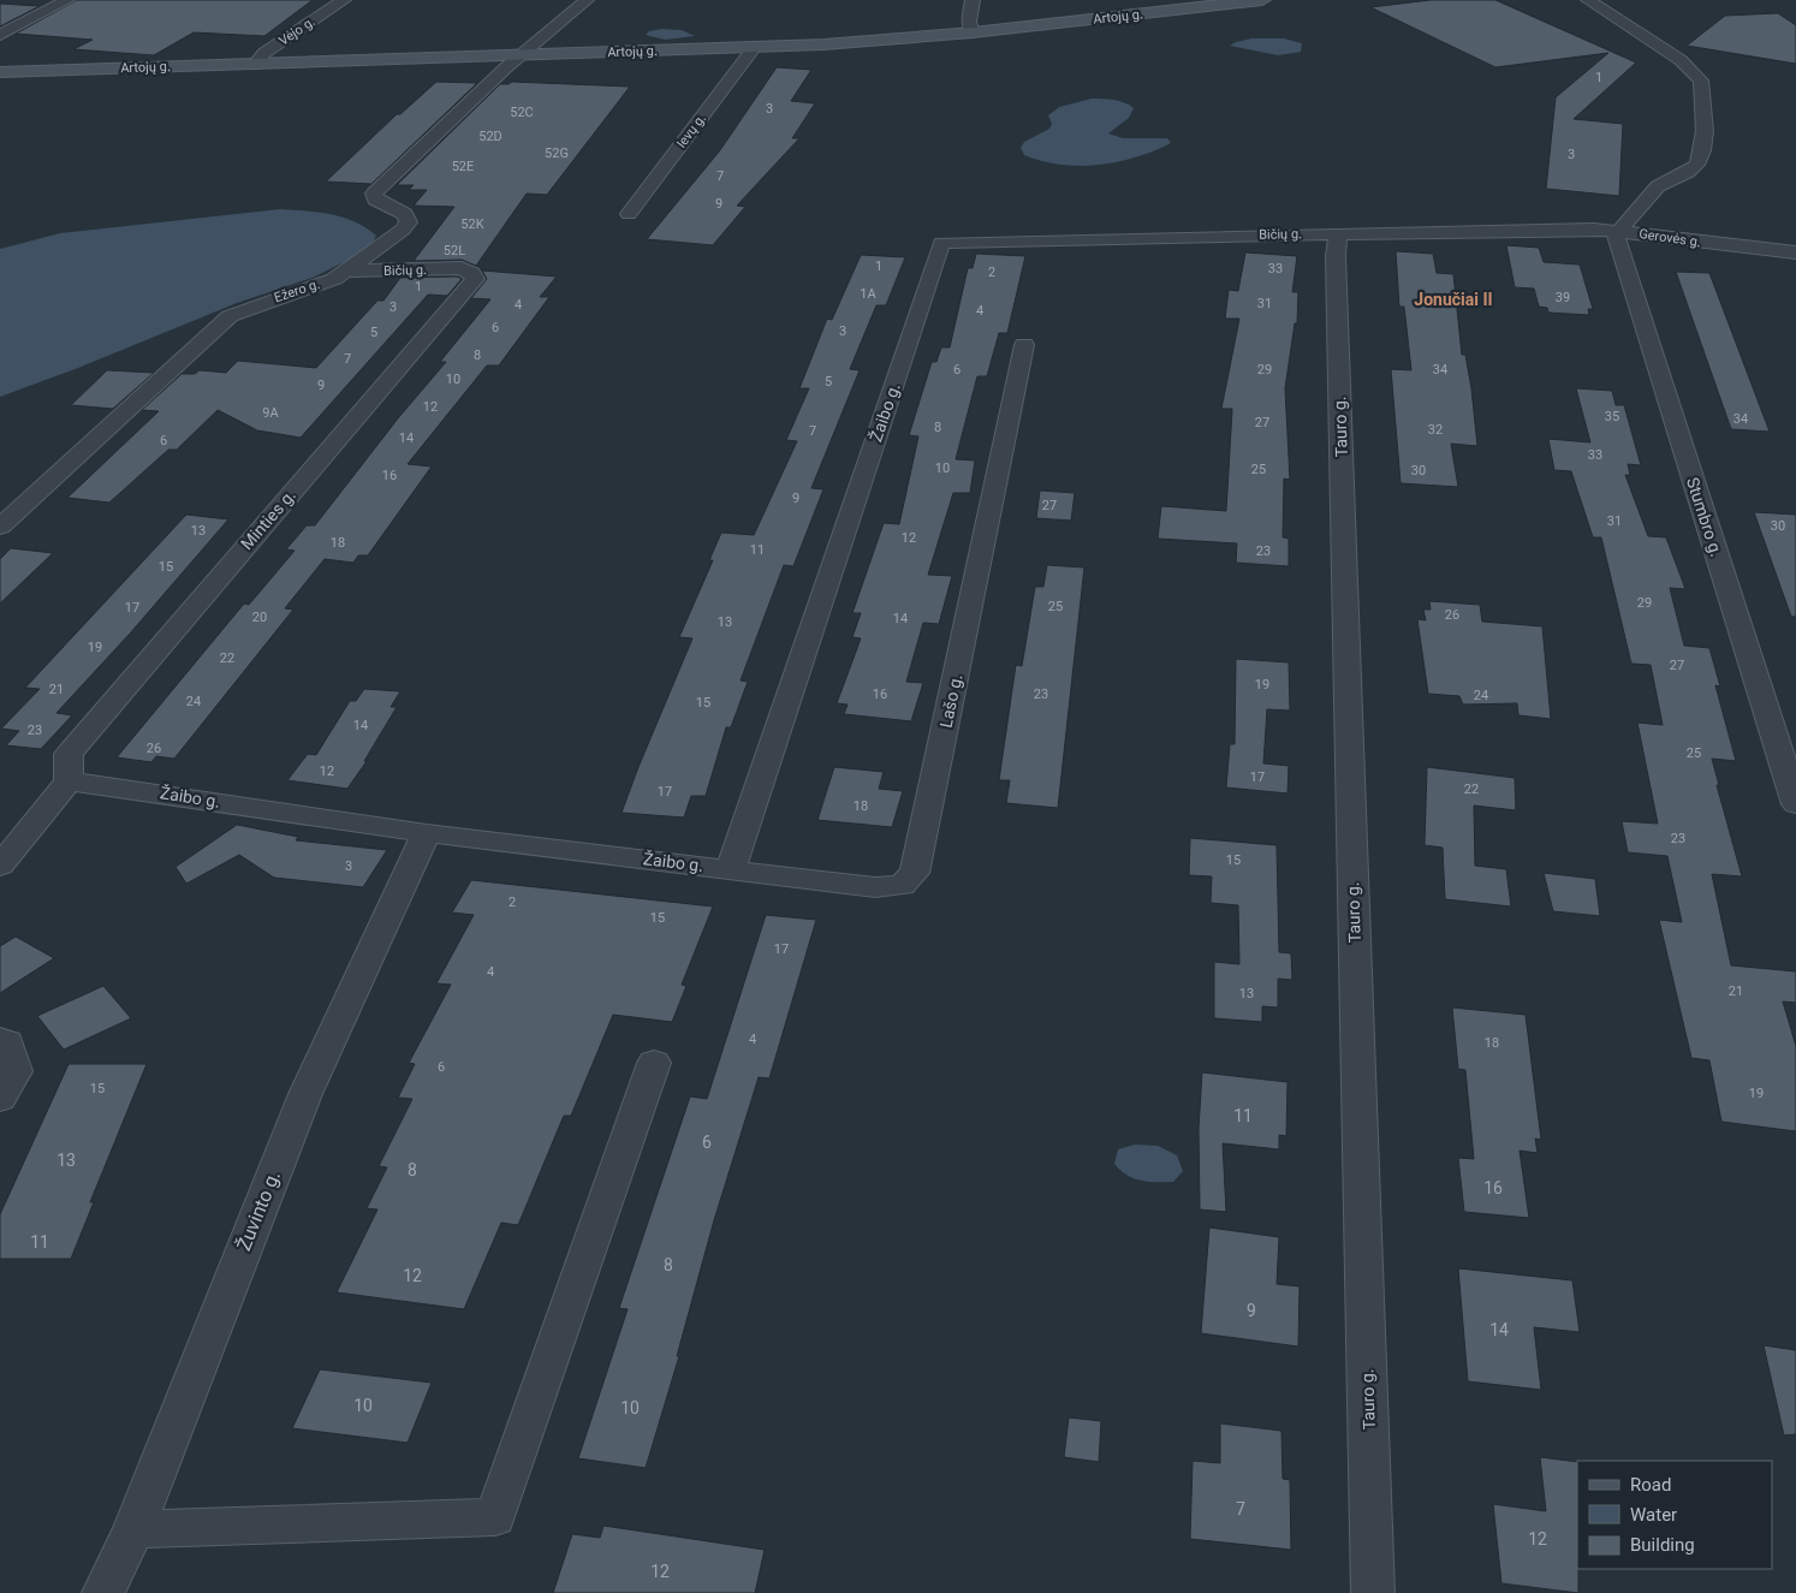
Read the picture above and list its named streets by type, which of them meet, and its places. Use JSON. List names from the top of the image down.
{
  "streets": {
    "main road": ["Artojų g."],
    "street": [
      "Vėjo g.",
      "Ievų g.",
      "Bičių g.",
      "Gerovės g.",
      "Ežero g.",
      "Žaibo g.",
      "Tauro g.",
      "Stumbro g.",
      "Minties g.",
      "Lašo g.",
      "Žuvinto g."
    ]
  },
  "crossings": [
    ["Artojų g.", "Vėjo g."],
    ["Artojų g.", "Ievų g."],
    ["Artojų g.", "Ežero g."],
    ["Bičių g.", "Gerovės g."],
    ["Bičių g.", "Ežero g."],
    ["Bičių g.", "Žaibo g."],
    ["Bičių g.", "Tauro g."],
    ["Bičių g.", "Stumbro g."],
    ["Bičių g.", "Minties g."],
    ["Gerovės g.", "Stumbro g."],
    ["Žaibo g.", "Minties g."],
    ["Žaibo g.", "Lašo g."],
    ["Žaibo g.", "Žuvinto g."]
  ],
  "districts": ["Jonučiai II"],
  "house_numbers": [
    "1",
    "3",
    "52C",
    "52D",
    "52G",
    "3",
    "52E",
    "7",
    "9",
    "52K",
    "52L",
    "1",
    "33",
    "2",
    "1",
    "1A",
    "39",
    "31",
    "4",
    "3",
    "4",
    "6",
    "3",
    "5",
    "8",
    "7",
    "6",
    "29",
    "34",
    "10",
    "5",
    "9",
    "12",
    "9A",
    "35",
    "34",
    "27",
    "8",
    "32",
    "7",
    "14",
    "6",
    "33",
    "10",
    "25",
    "30",
    "16",
    "9",
    "27",
    "31",
    "30",
    "13",
    "12",
    "18",
    "11",
    "23",
    "15",
    "29",
    "25",
    "17",
    "26",
    "20",
    "14",
    "13",
    "19",
    "22",
    "27",
    "19",
    "21",
    "16",
    "23",
    "24",
    "24",
    "15",
    "14",
    "23",
    "26",
    "25",
    "12",
    "17",
    "22",
    "17",
    "18",
    "23",
    "15",
    "3",
    "2",
    "15",
    "17",
    "4",
    "21",
    "13",
    "4",
    "18",
    "6",
    "15",
    "19",
    "11",
    "6",
    "13",
    "8",
    "16",
    "11",
    "8",
    "12",
    "9",
    "14",
    "10",
    "10",
    "7",
    "12",
    "12"
  ],
  "legend": ["Road", "Water", "Building"]
}
